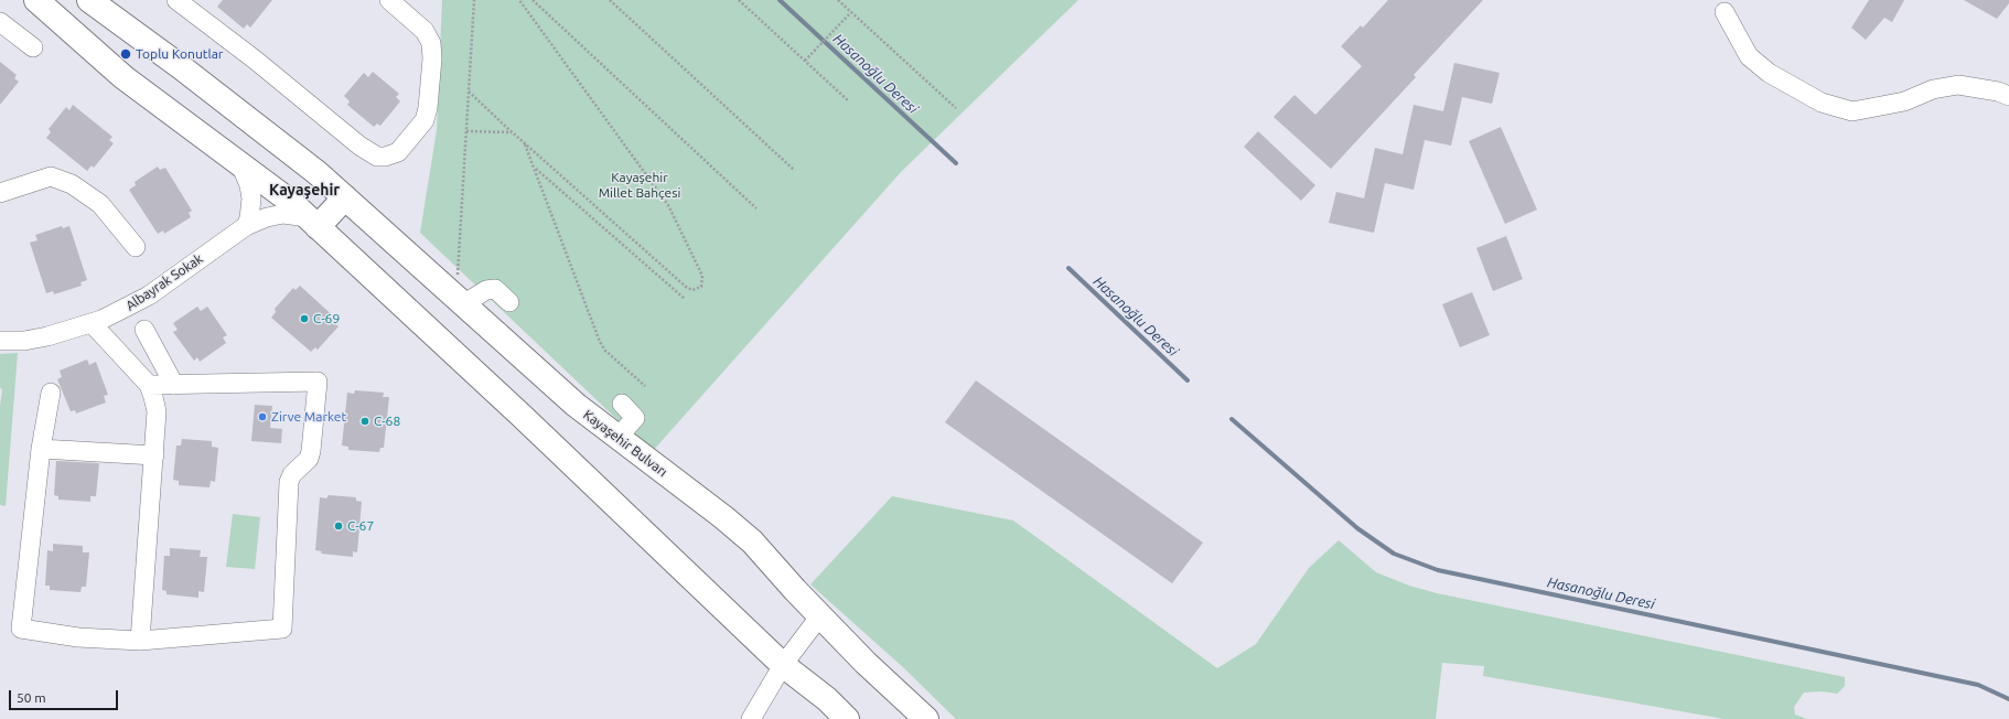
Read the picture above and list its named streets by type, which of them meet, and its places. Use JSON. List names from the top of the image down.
{
  "streets": {
    "main road": ["Kayaşehir Bulvarı"],
    "street": ["Albayrak Sokak"]
  },
  "districts": ["Kayaşehir"],
  "water": ["Hasanoğlu Deresi"],
  "parks": ["Kayaşehir Millet Bahçesi"],
  "places": [
    "Toplu Konutlar",
    "C-69",
    "Zirve Market",
    "C-68",
    "C-67"
  ],
  "scale_bar": "50 m"
}
